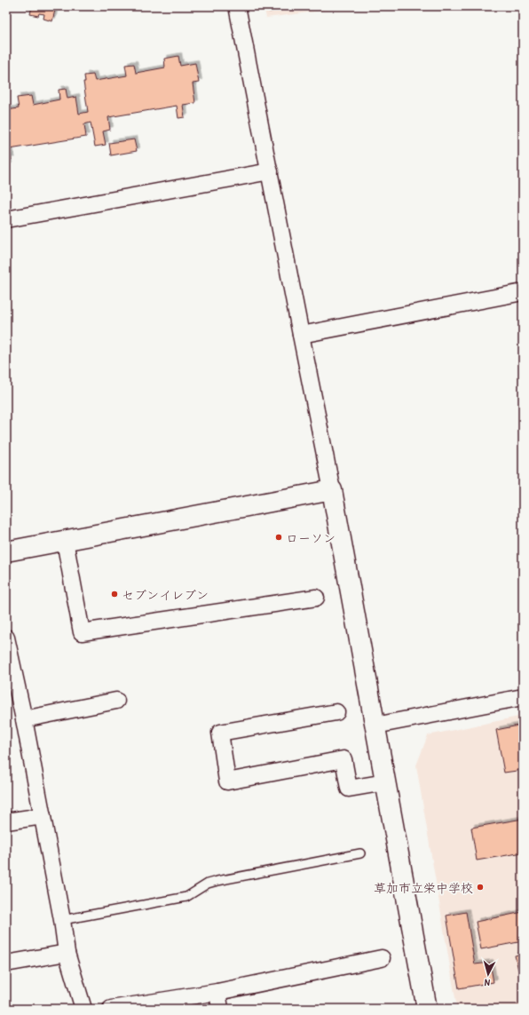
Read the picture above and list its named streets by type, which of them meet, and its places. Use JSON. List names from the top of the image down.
{
  "places": ["ローソン", "セブンイレブン", "草加市立栄中学校"],
  "north": "bottom"
}
